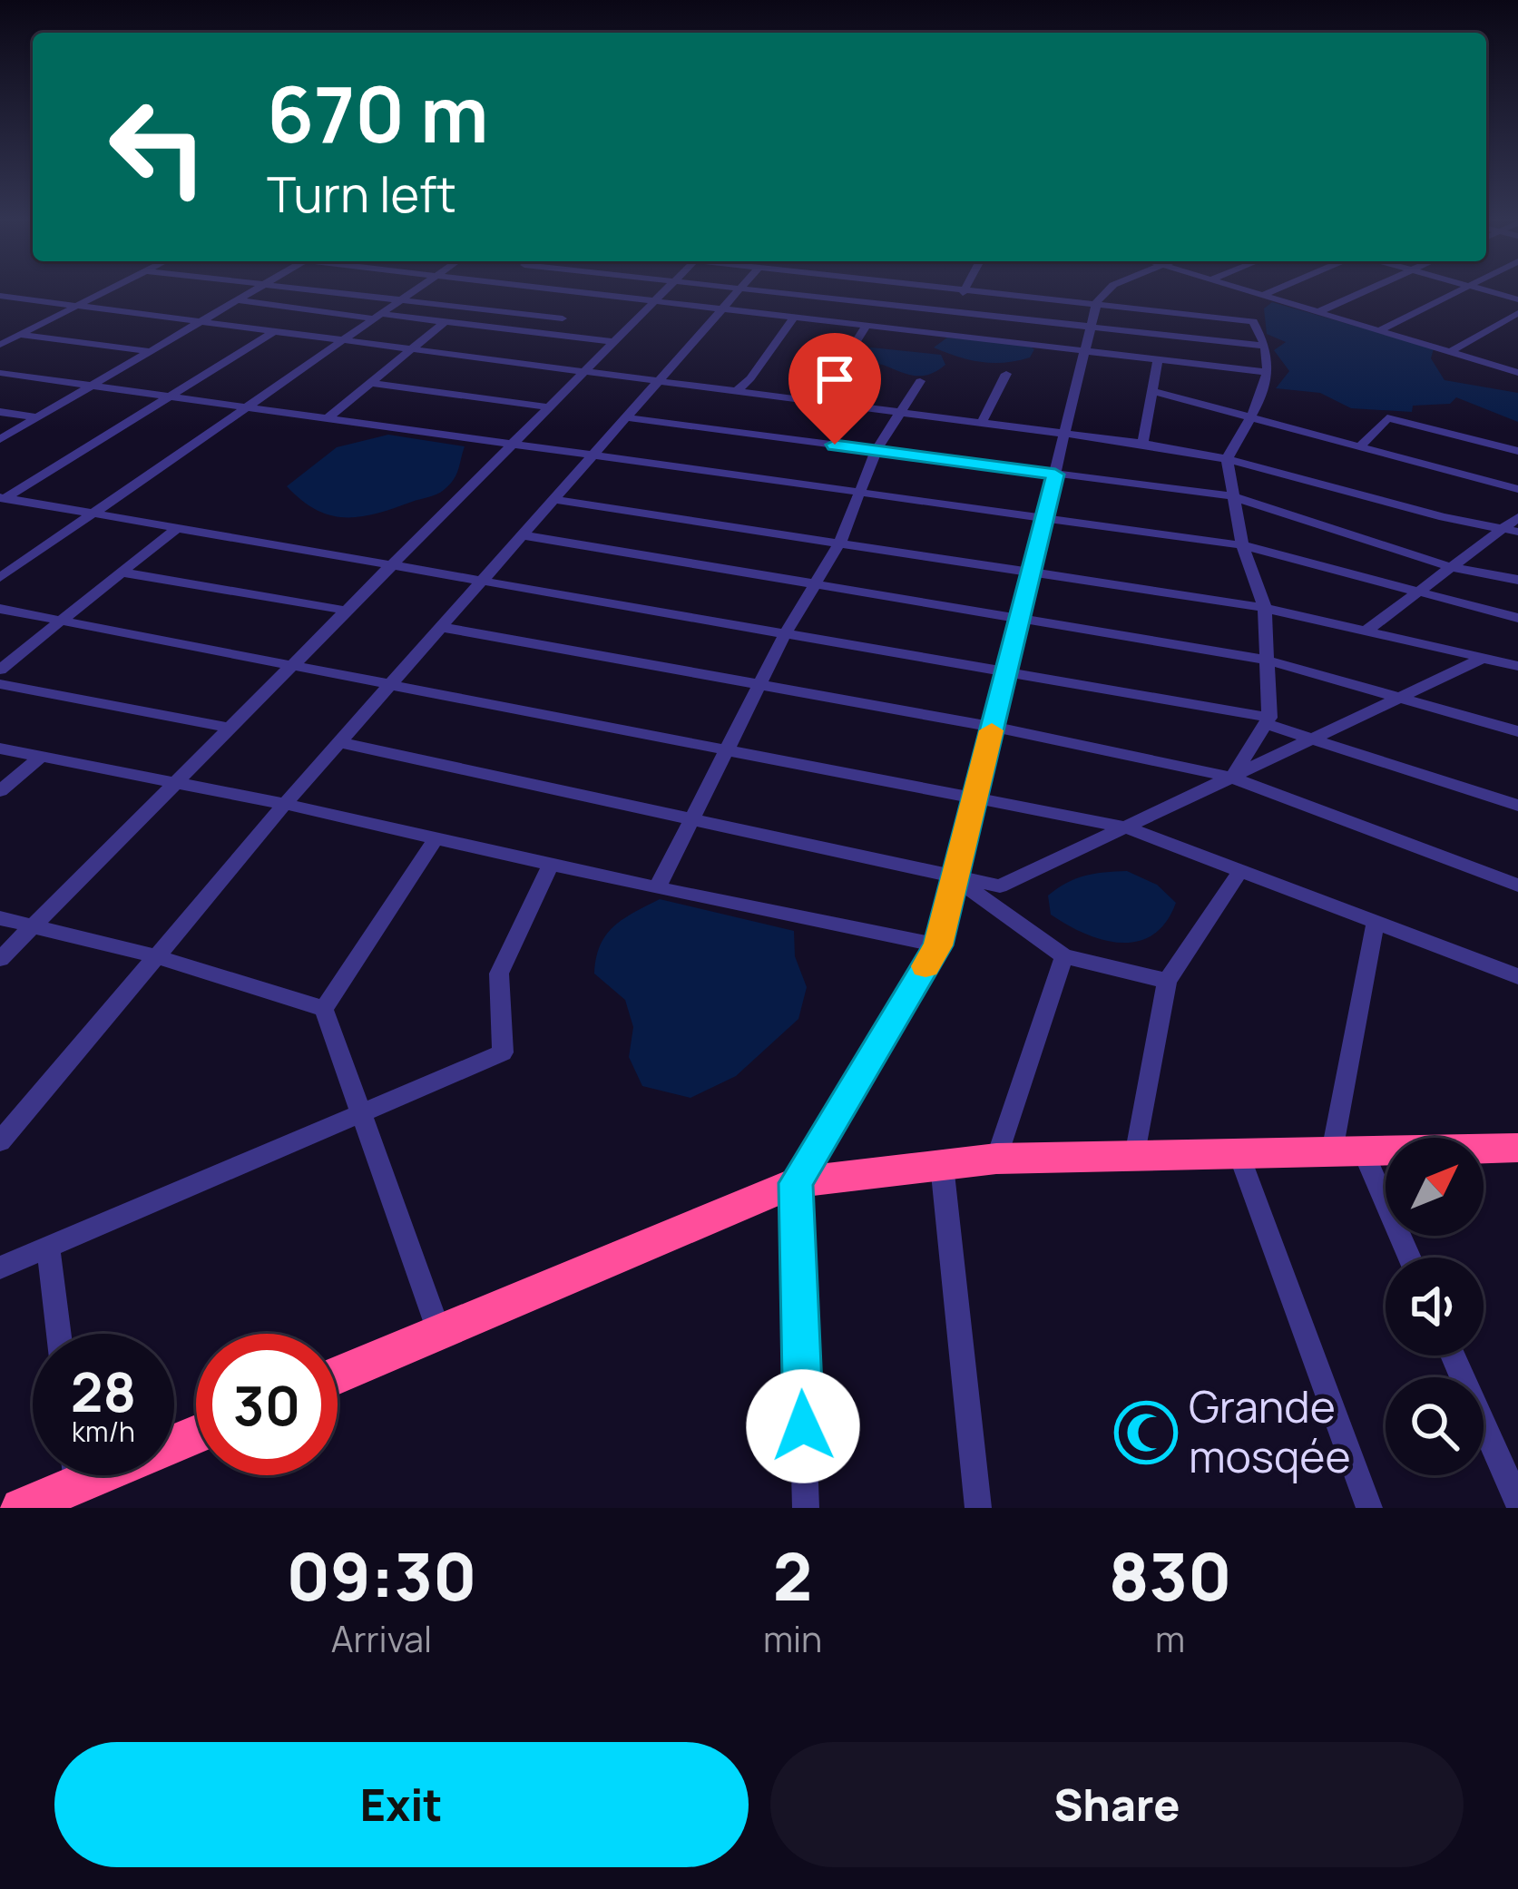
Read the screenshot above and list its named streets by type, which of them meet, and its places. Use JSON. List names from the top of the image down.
{
  "places": {
    "mosque": ["Grande mosqée"]
  },
  "north": "top right",
  "page": {
    "turn": ["670 m", "Turn left"],
    "speed": "28 km/h",
    "limit": "30",
    "eta": [
      "09:30",
      "Arrival",
      "2",
      "min",
      "830",
      "m"
    ],
    "buttons": ["Exit", "Share"]
  }
}
